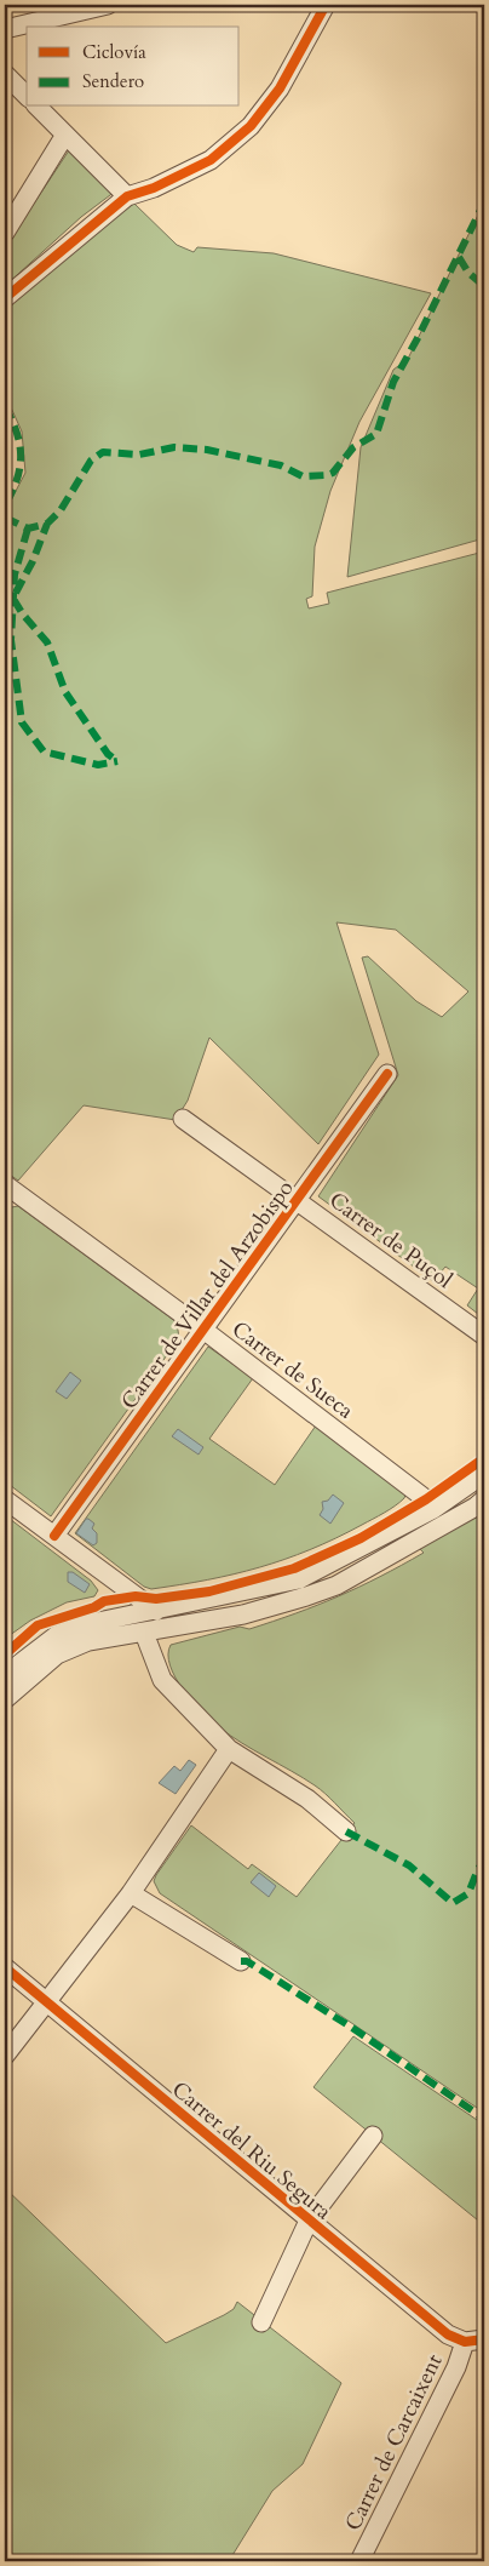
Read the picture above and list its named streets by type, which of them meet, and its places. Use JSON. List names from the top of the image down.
{
  "streets": {
    "street": [
      "Carrer de Puçol",
      "Carrer de Villar del Arzobispo",
      "Carrer de Sueca",
      "Carrer del Riu Segura",
      "Carrer de Carcaixent"
    ]
  },
  "crossings": [
    ["Carrer de Puçol", "Carrer de Villar del Arzobispo"],
    ["Carrer de Villar del Arzobispo", "Carrer de Sueca"],
    ["Carrer del Riu Segura", "Carrer de Carcaixent"]
  ],
  "legend": ["Ciclovía", "Sendero"]
}
